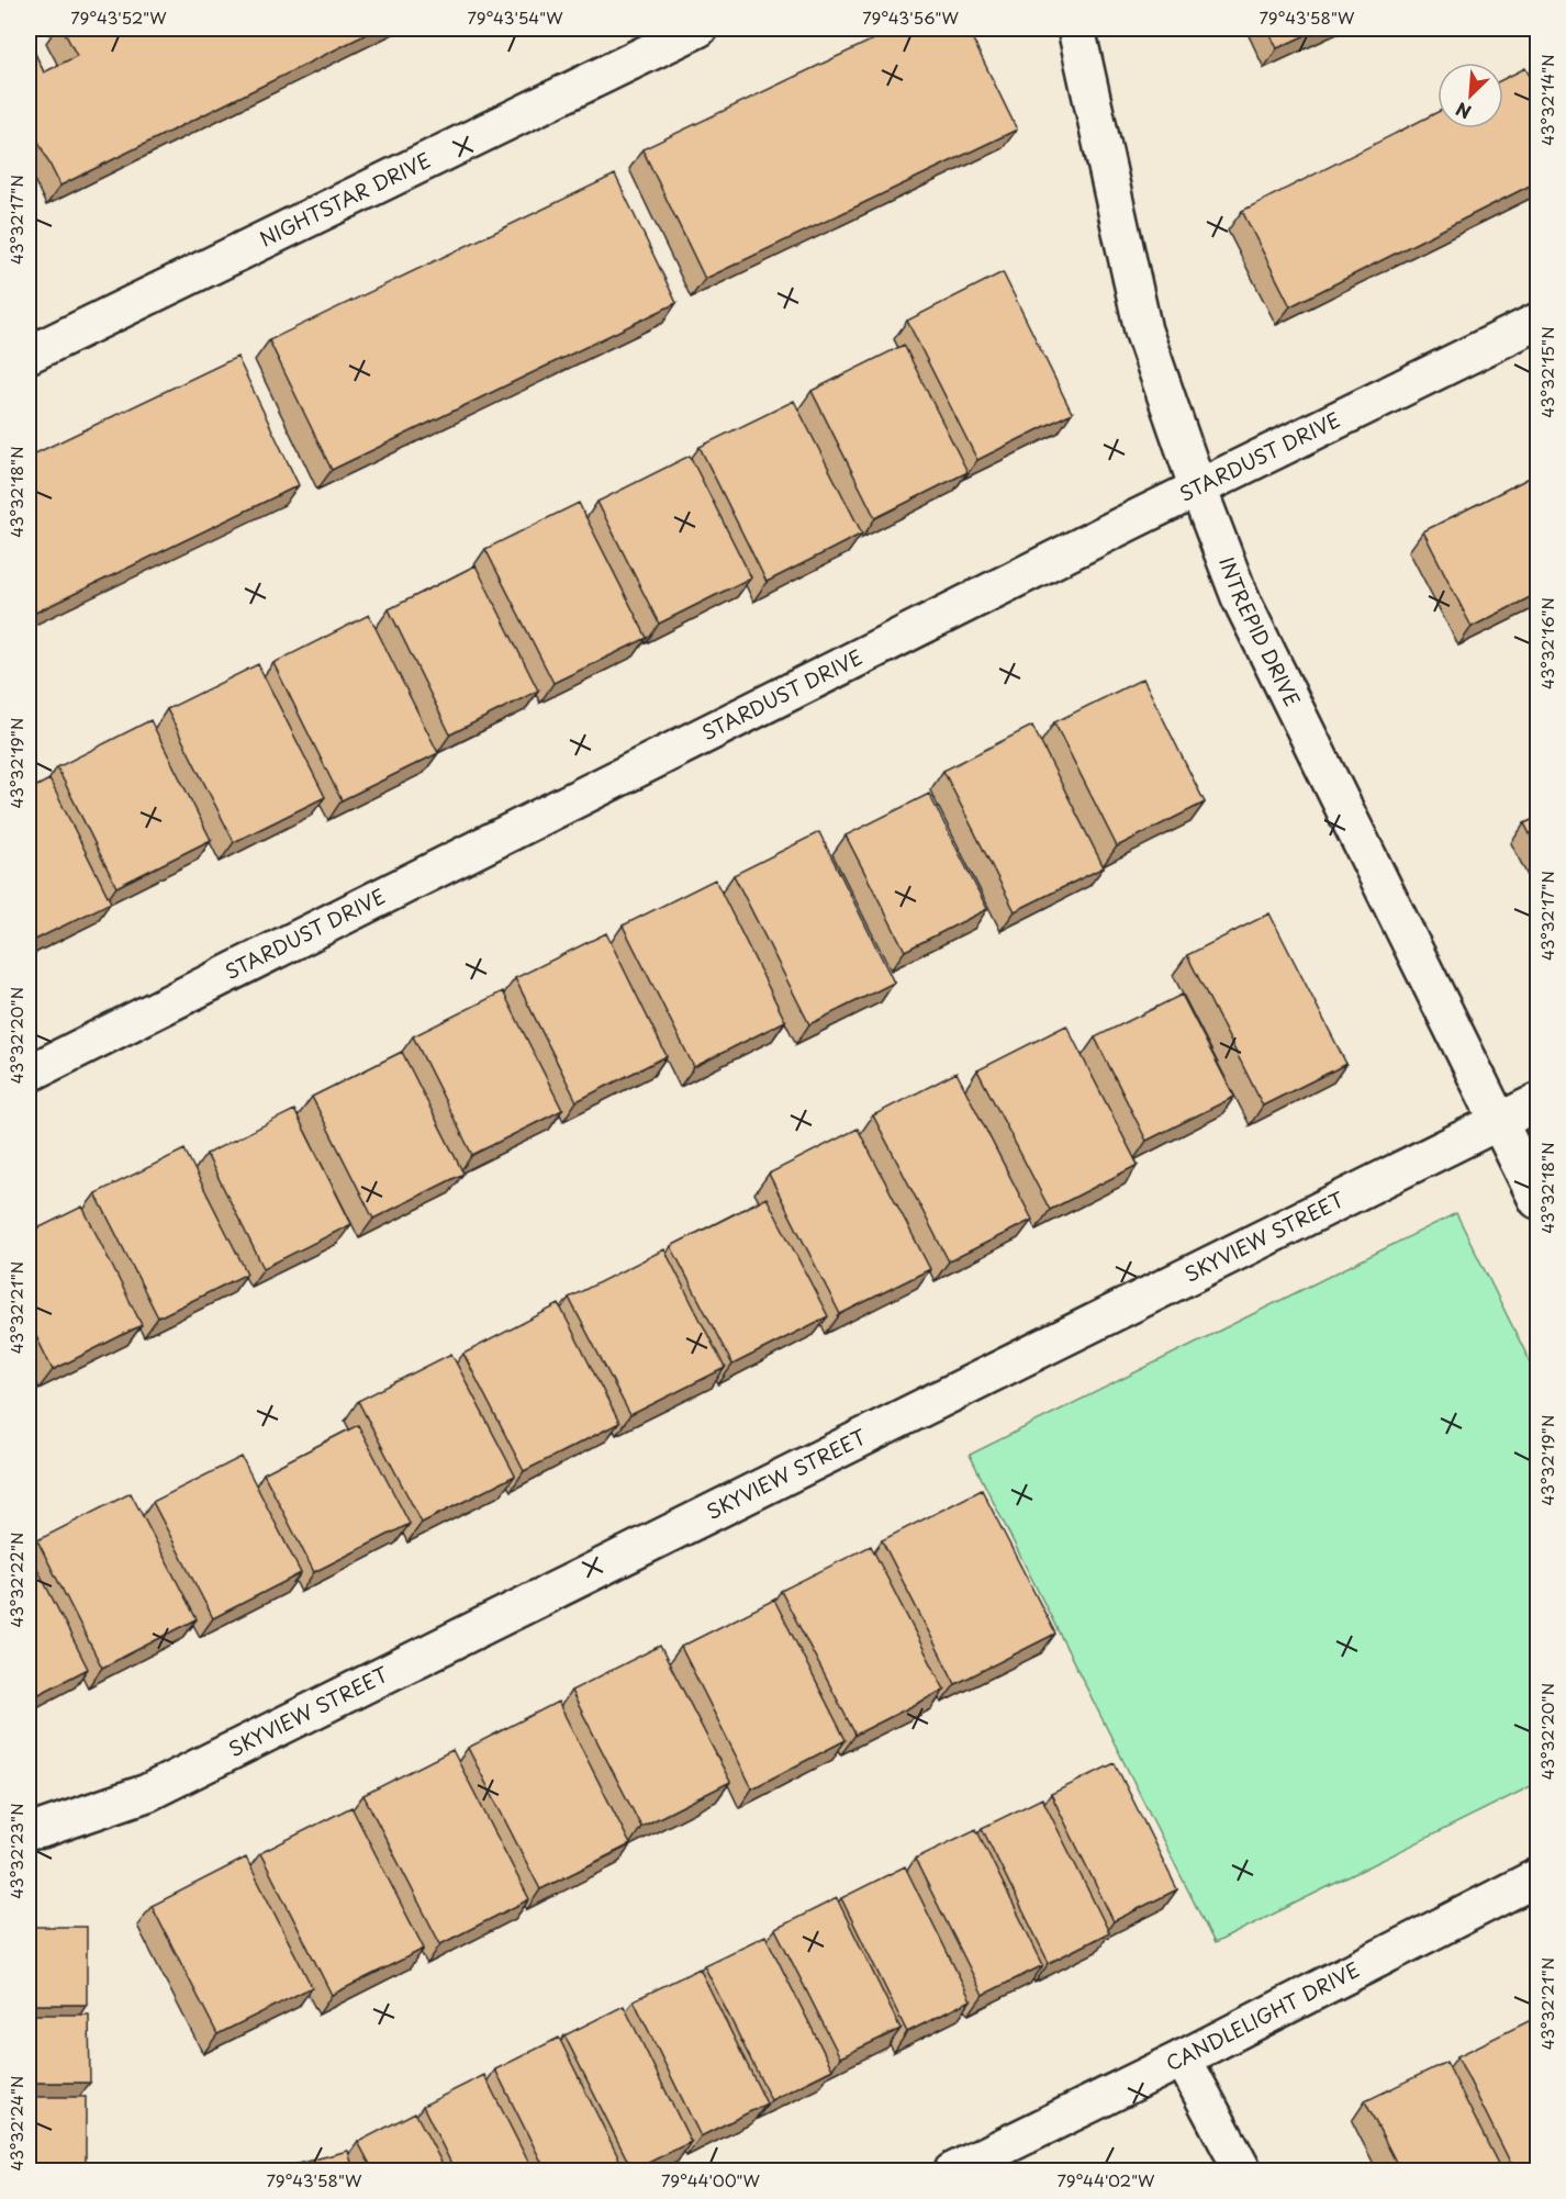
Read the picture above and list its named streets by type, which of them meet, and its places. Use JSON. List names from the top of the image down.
{
  "streets": {
    "street": [
      "NIGHTSTAR DRIVE",
      "STARDUST DRIVE",
      "INTREPID DRIVE",
      "SKYVIEW STREET",
      "CANDLELIGHT DRIVE"
    ]
  },
  "crossings": [
    ["STARDUST DRIVE", "INTREPID DRIVE"],
    ["INTREPID DRIVE", "SKYVIEW STREET"]
  ],
  "north": "bottom left",
  "coordinates": [
    "79°43'52\"W",
    "79°43'54\"W",
    "79°43'56\"W",
    "79°43'58\"W",
    "43°32'14\"N",
    "43°32'17\"N",
    "43°32'15\"N",
    "43°32'18\"N",
    "43°32'16\"N",
    "43°32'19\"N",
    "43°32'20\"N",
    "43°32'21\"N",
    "43°32'22\"N",
    "43°32'23\"N",
    "43°32'24\"N",
    "79°44'00\"W",
    "79°44'02\"W"
  ]
}
